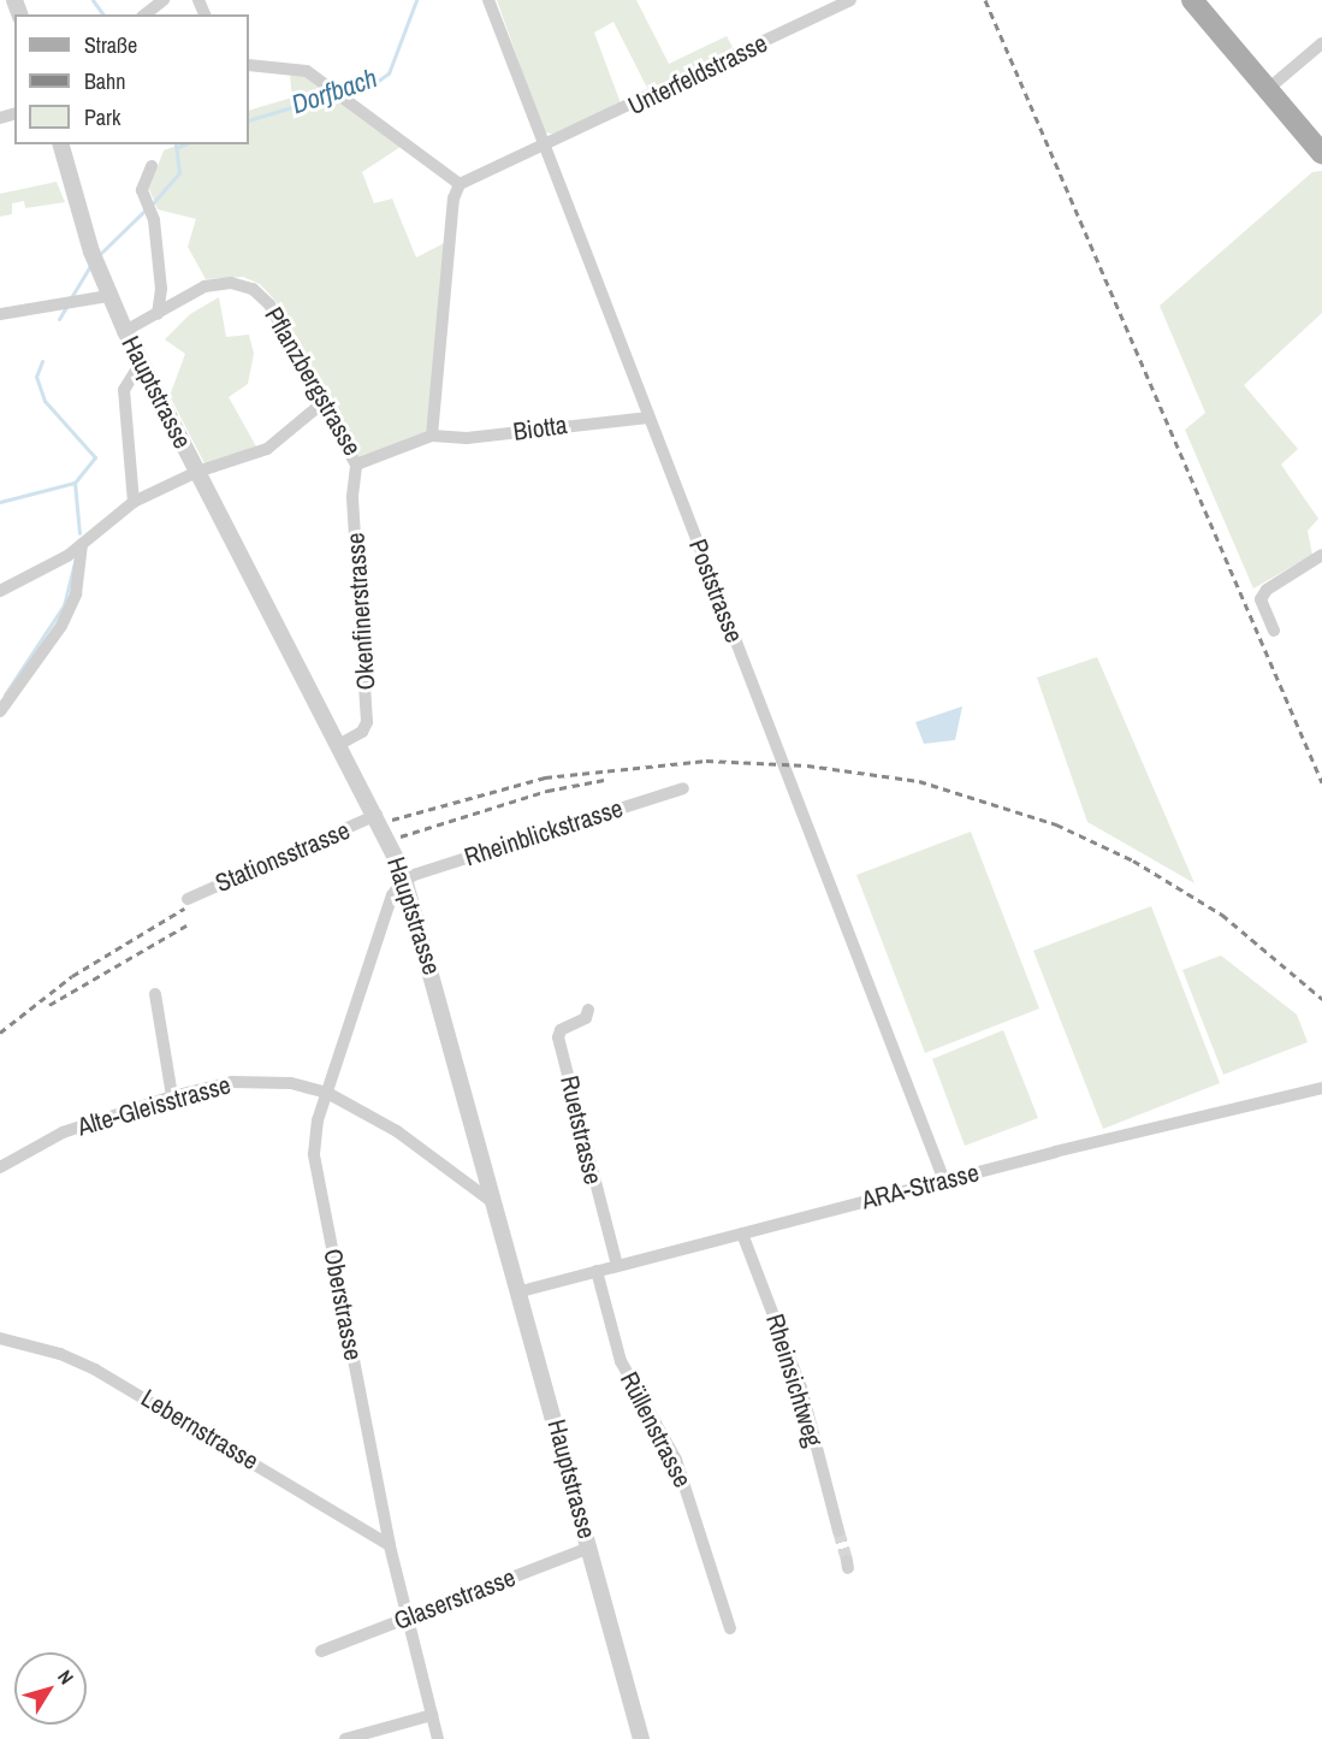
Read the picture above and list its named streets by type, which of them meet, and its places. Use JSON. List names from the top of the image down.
{
  "streets": {
    "street": [
      "Unterfeldstrasse",
      "Pflanzbergstrasse",
      "Hauptstrasse",
      "Biotta",
      "Poststrasse",
      "Okenfinerstrasse",
      "Rheinblickstrasse",
      "Stationsstrasse",
      "Alte-Gleisstrasse",
      "Ruetstrasse",
      "ARA-Strasse",
      "Oberstrasse",
      "Rheinsichtweg",
      "Lebernstrasse",
      "Rüllenstrasse",
      "Glaserstrasse"
    ]
  },
  "crossings": [
    ["Unterfeldstrasse", "Poststrasse"],
    ["Pflanzbergstrasse", "Hauptstrasse"],
    ["Pflanzbergstrasse", "Biotta"],
    ["Pflanzbergstrasse", "Okenfinerstrasse"],
    ["Hauptstrasse", "Okenfinerstrasse"],
    ["Hauptstrasse", "Rheinblickstrasse"],
    ["Hauptstrasse", "Stationsstrasse"],
    ["Hauptstrasse", "Alte-Gleisstrasse"],
    ["Hauptstrasse", "ARA-Strasse"],
    ["Hauptstrasse", "Oberstrasse"],
    ["Hauptstrasse", "Glaserstrasse"],
    ["Biotta", "Poststrasse"],
    ["Poststrasse", "ARA-Strasse"],
    ["Rheinblickstrasse", "Oberstrasse"],
    ["Alte-Gleisstrasse", "Oberstrasse"],
    ["Ruetstrasse", "ARA-Strasse"],
    ["ARA-Strasse", "Rheinsichtweg"],
    ["ARA-Strasse", "Rüllenstrasse"],
    ["Oberstrasse", "Lebernstrasse"],
    ["Oberstrasse", "Glaserstrasse"]
  ],
  "water": ["Dorfbach"],
  "legend": ["Straße", "Bahn", "Park"],
  "north": "top right"
}
